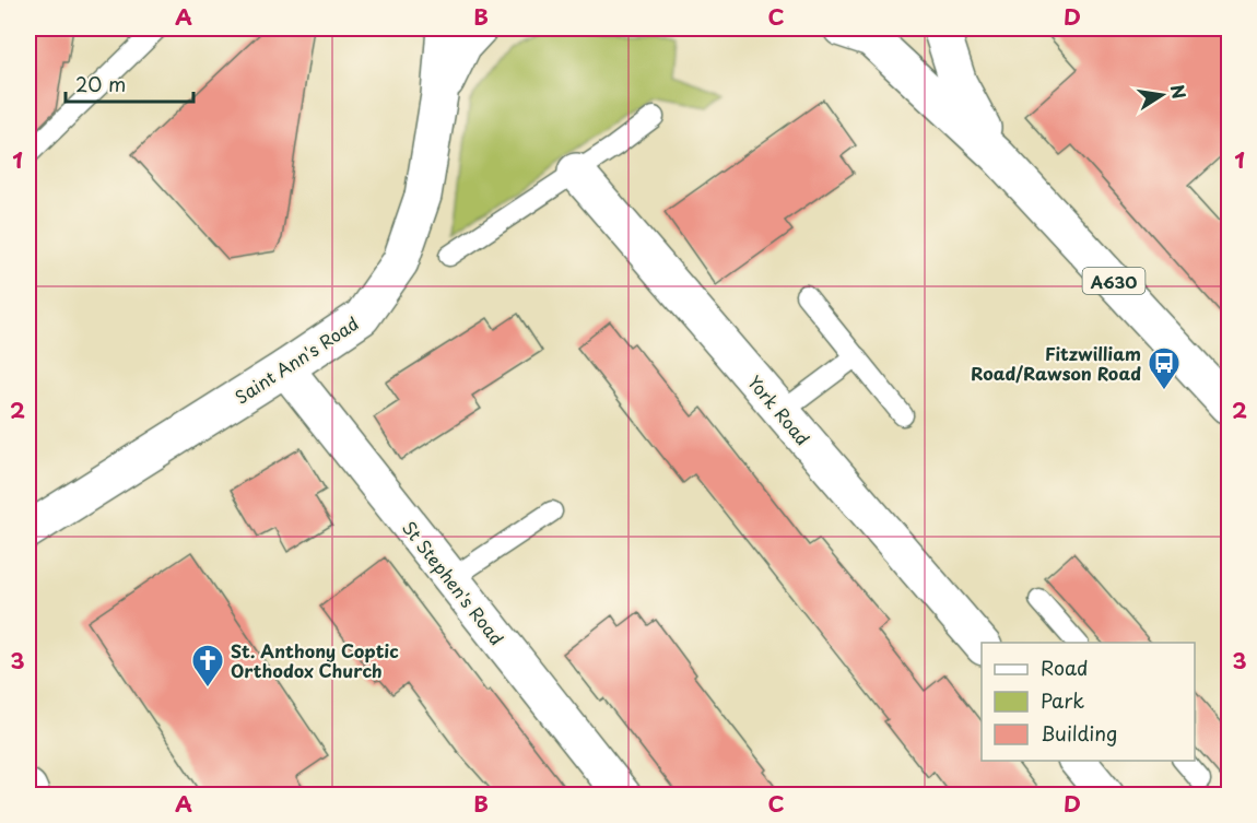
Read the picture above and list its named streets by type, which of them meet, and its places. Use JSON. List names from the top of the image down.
{
  "streets": {
    "street": [
      "A630",
      "Saint Ann's Road",
      "York Road",
      "St Stephen's Road"
    ]
  },
  "crossings": [
    ["Saint Ann's Road", "St Stephen's Road"]
  ],
  "places": {
    "bus stop": ["Fitzwilliam Road/Rawson Road"],
    "church": ["St. Anthony Coptic Orthodox Church"]
  },
  "legend": ["Road", "Park", "Building"],
  "scale_bar": "20 m",
  "north": "right",
  "grid": {
    "columns": [
      "A",
      "B",
      "C",
      "D"
    ],
    "rows": ["1", "2", "3"]
  }
}
